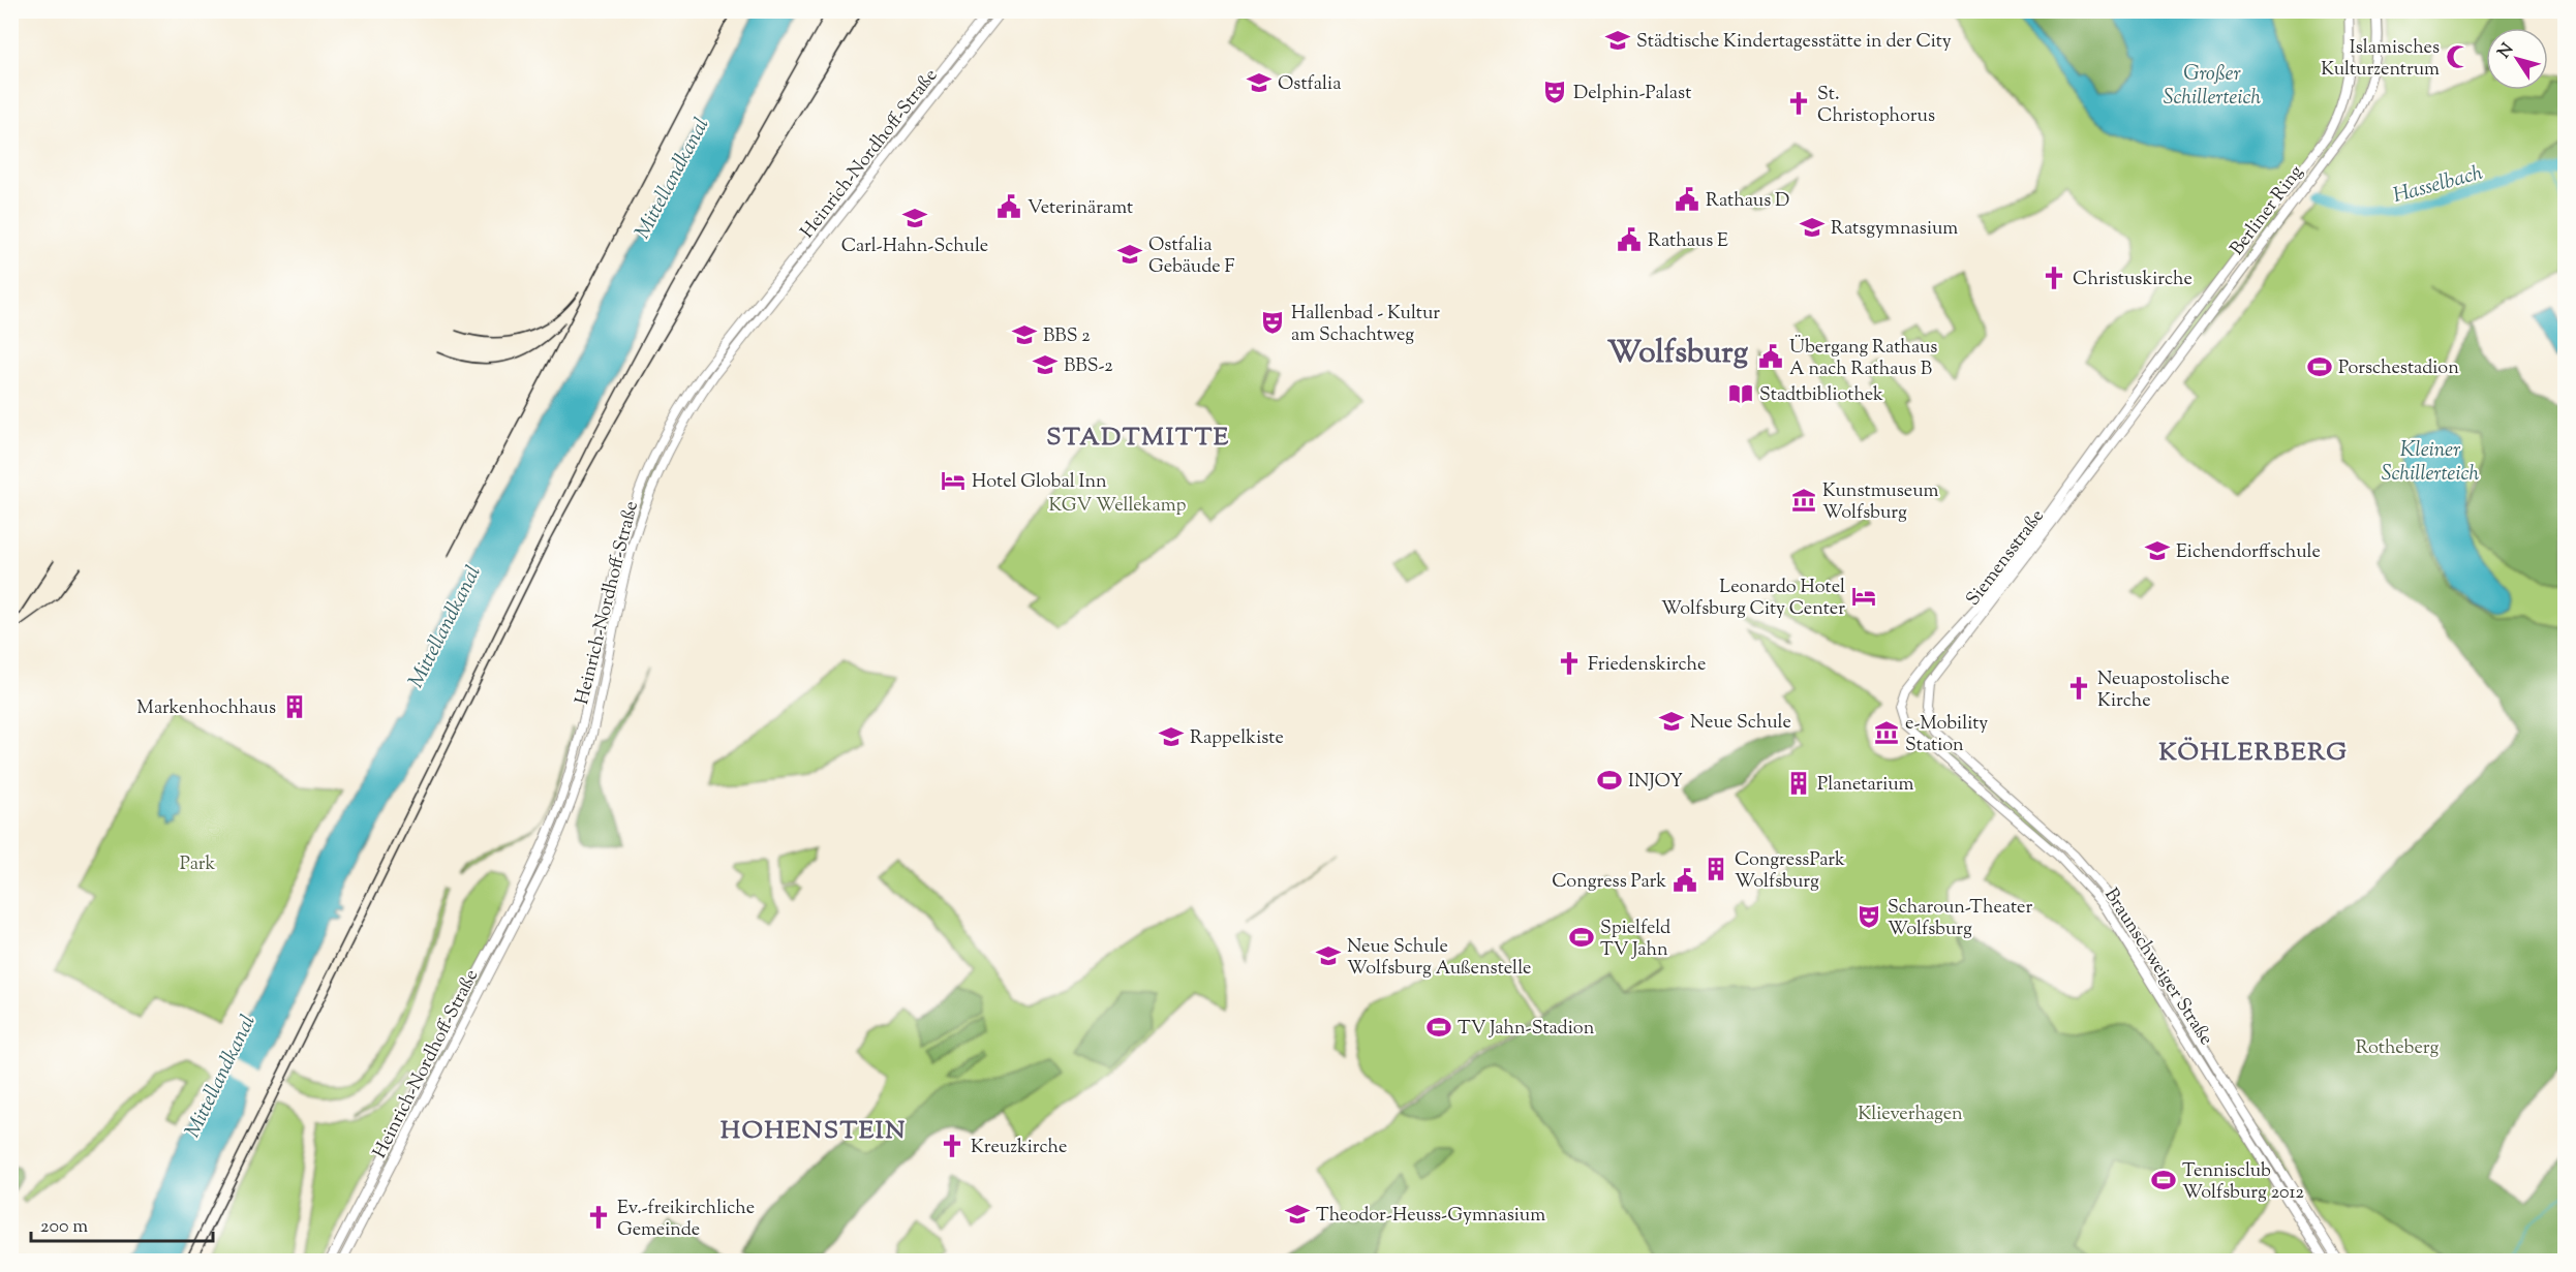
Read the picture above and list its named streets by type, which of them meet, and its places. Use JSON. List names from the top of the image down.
{
  "streets": {
    "main road": [
      "Heinrich-Nordhoff-Straße",
      "Berliner Ring",
      "Siemensstraße",
      "Braunschweiger Straße"
    ]
  },
  "crossings": [
    ["Berliner Ring", "Siemensstraße"],
    ["Siemensstraße", "Braunschweiger Straße"]
  ],
  "districts": [
    "Wolfsburg",
    "STADTMITTE",
    "KÖHLERBERG",
    "HOHENSTEIN"
  ],
  "water": [
    "Großer Schillerteich",
    "Mittellandkanal",
    "Hasselbach",
    "Kleiner Schillerteich"
  ],
  "parks": [
    "KGV Wellekamp",
    "Park",
    "Rotheberg",
    "Klieverhagen"
  ],
  "places": {
    "school or university": [
      "Städtische Kindertagesstätte in der City",
      "Ostfalia",
      "Carl-Hahn-Schule",
      "Ratsgymnasium",
      "Ostfalia Gebäude F",
      "BBS 2",
      "BBS-2",
      "Eichendorffschule",
      "Neue Schule",
      "Rappelkiste",
      "Neue Schule Wolfsburg Außenstelle",
      "Theodor-Heuss-Gymnasium"
    ],
    "mosque": ["Islamisches Kulturzentrum"],
    "theatre": ["Delphin-Palast", "Hallenbad - Kultur am Schachtweg", "Scharoun-Theater Wolfsburg"],
    "church": [
      "St. Christophorus",
      "Christuskirche",
      "Friedenskirche",
      "Neuapostolische Kirche",
      "Kreuzkirche",
      "Ev.-freikirchliche Gemeinde"
    ],
    "public building": [
      "Rathaus D",
      "Veterinäramt",
      "Rathaus E",
      "Übergang Rathaus A nach Rathaus B",
      "Congress Park"
    ],
    "sports": [
      "Porschestadion",
      "INJOY",
      "Spielfeld TV Jahn",
      "TV Jahn-Stadion",
      "Tennisclub Wolfsburg 2012"
    ],
    "library": ["Stadtbibliothek"],
    "hotel": ["Hotel Global Inn", "Leonardo Hotel Wolfsburg City Center"],
    "museum": ["Kunstmuseum Wolfsburg", "e-Mobility Station"],
    "building": ["Markenhochhaus", "Planetarium", "CongressPark Wolfsburg"]
  },
  "scale_bar": "200 m",
  "north": "top left"
}
